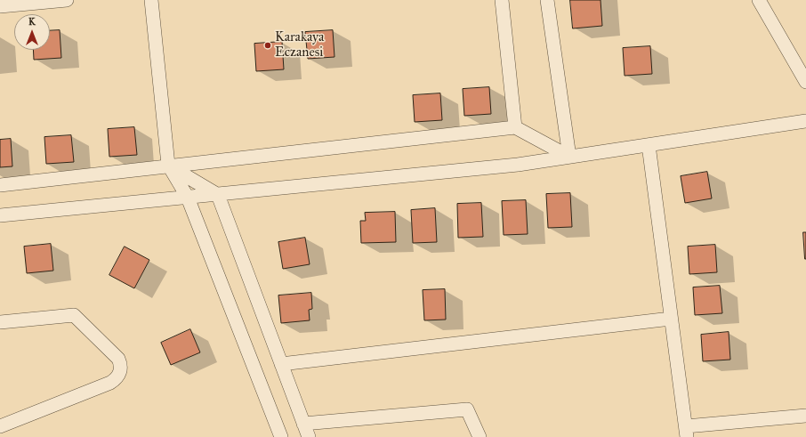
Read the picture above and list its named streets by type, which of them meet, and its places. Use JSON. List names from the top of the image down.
{
  "places": ["Karakaya Eczanesi"],
  "north": "top"
}
